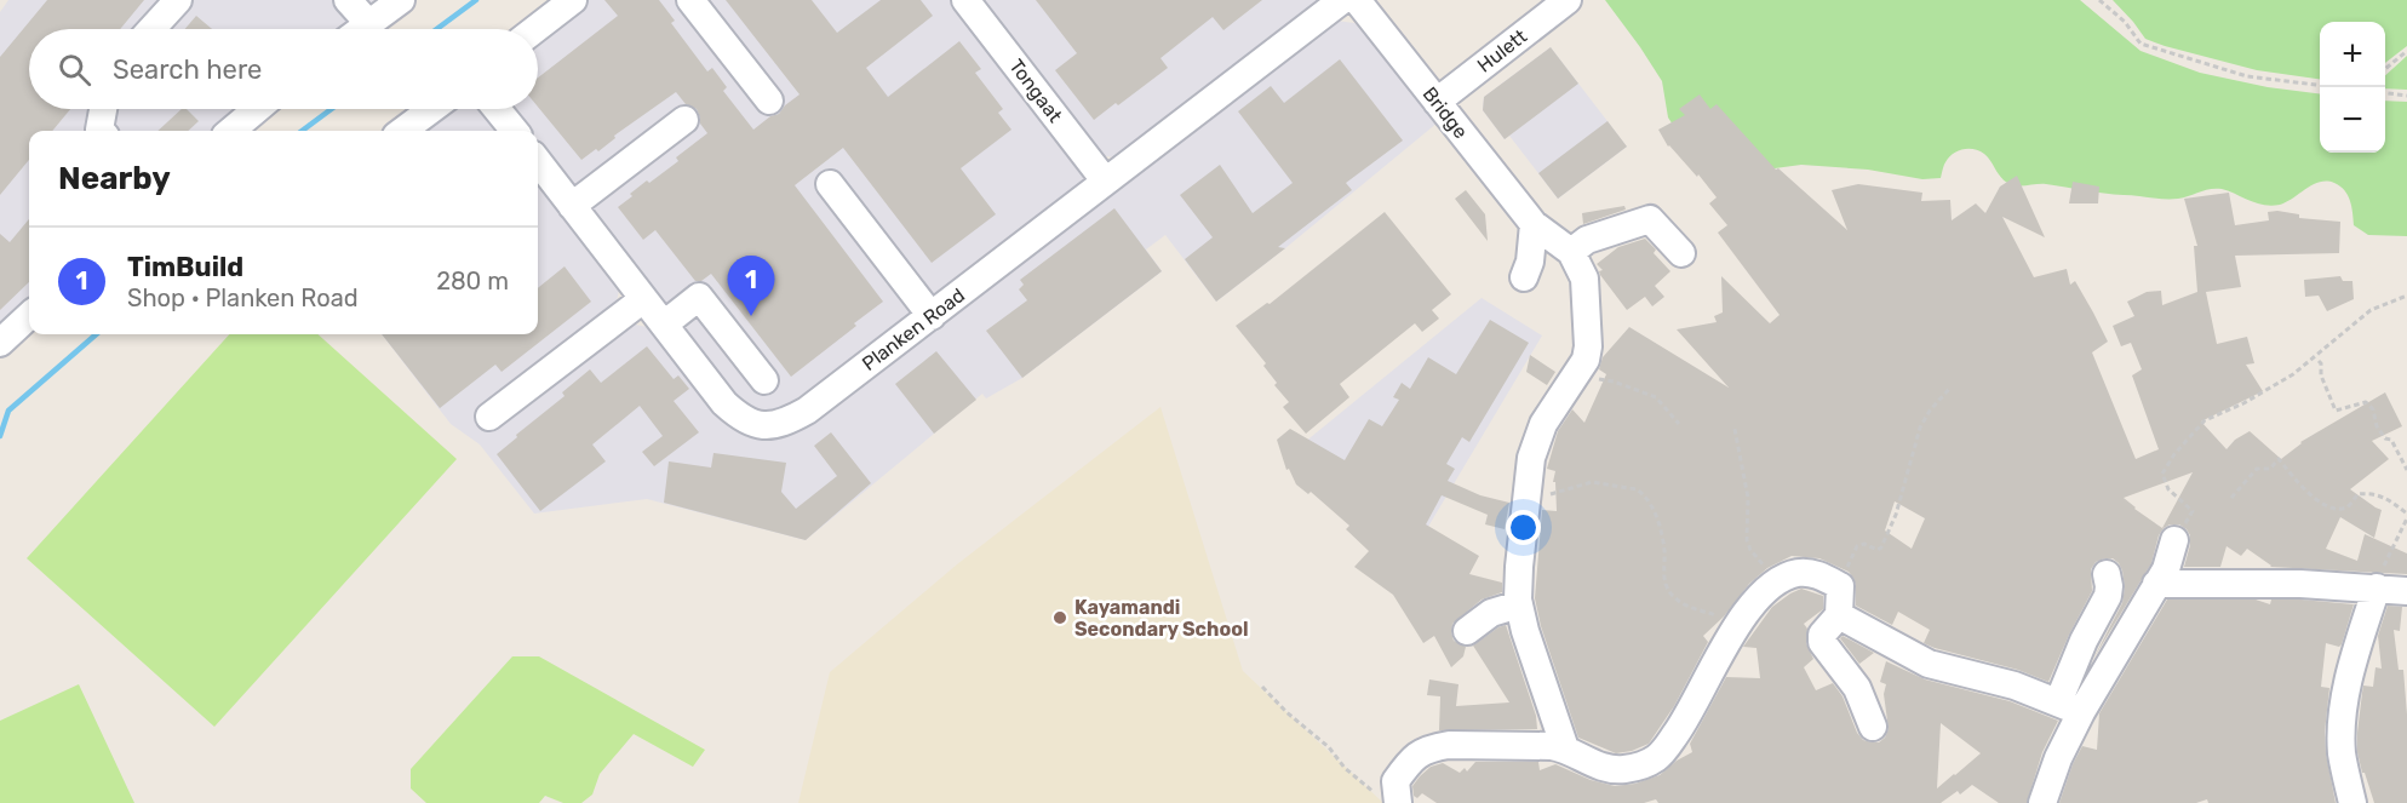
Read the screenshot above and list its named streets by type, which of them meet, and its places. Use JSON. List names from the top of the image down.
{
  "streets": {
    "street": [
      "Hulett",
      "Tongaat",
      "Bridge",
      "Planken Road"
    ]
  },
  "crossings": [
    ["Hulett", "Bridge"],
    ["Tongaat", "Planken Road"]
  ],
  "places": ["Kayamandi Secondary School"],
  "page": {
    "map_buttons": ["+", "−"],
    "search": "Search here",
    "heading": "Nearby",
    "list": [
      {
        "mark": "1",
        "name": "TimBuild",
        "note": "Shop · Planken Road",
        "value": "280 m"
      }
    ],
    "pins": "1"
  }
}
